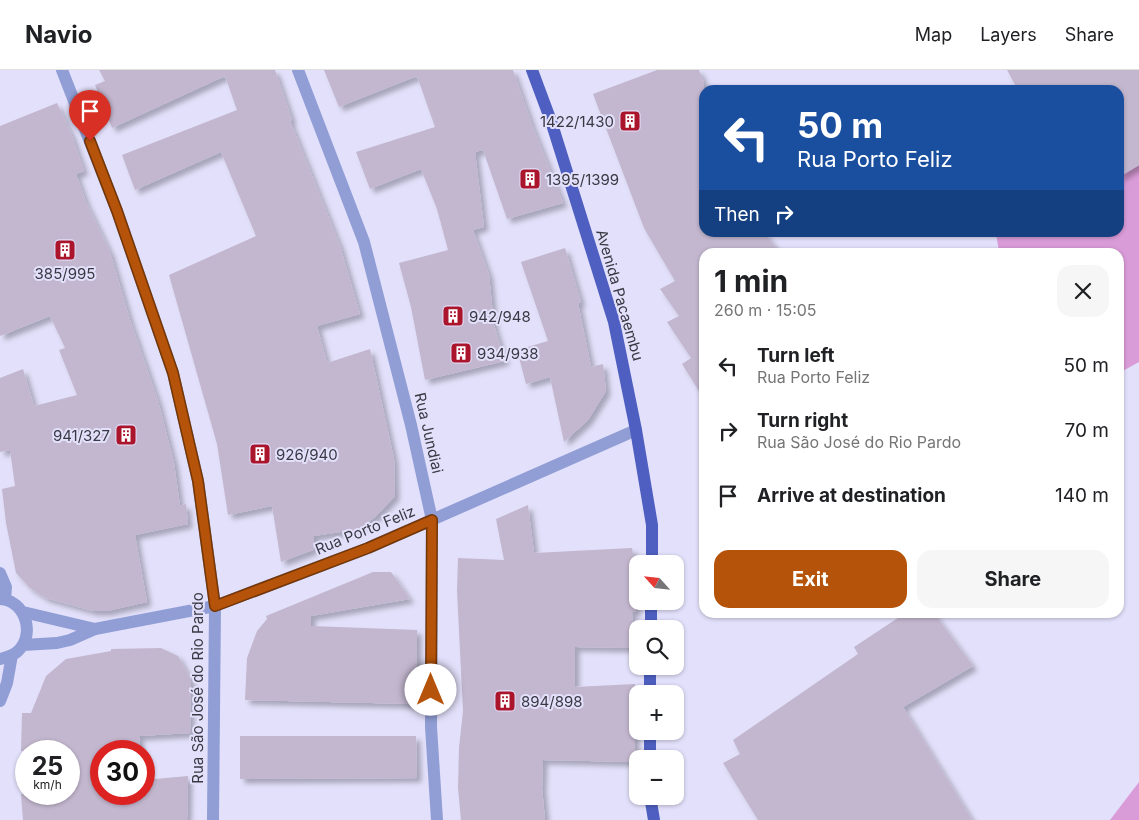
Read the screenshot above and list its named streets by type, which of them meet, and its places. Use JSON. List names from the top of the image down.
{
  "streets": {
    "main road": ["Avenida Pacaembu"],
    "street": ["Rua Jundiai", "Rua Porto Feliz", "Rua São José do Rio Pardo"]
  },
  "crossings": [
    ["Avenida Pacaembu", "Rua Porto Feliz"],
    ["Rua Jundiai", "Rua Porto Feliz"],
    ["Rua Porto Feliz", "Rua São José do Rio Pardo"]
  ],
  "places": {
    "building": [
      "1422/1430",
      "1395/1399",
      "385/995",
      "942/948",
      "934/938",
      "941/327",
      "926/940",
      "894/898"
    ]
  },
  "north": "top left",
  "page": {
    "header": "Navio",
    "nav": ["Map", "Layers", "Share"],
    "turn": ["50 m", "Rua Porto Feliz"],
    "then": "Then",
    "heading": ["1 min", "260 m · 15:05"],
    "list": [
      {
        "name": "Turn left",
        "note": "Rua Porto Feliz",
        "value": "50 m"
      },
      {
        "name": "Turn right",
        "note": "Rua São José do Rio Pardo",
        "value": "70 m"
      },
      {
        "name": "Arrive at destination",
        "value": "140 m"
      }
    ],
    "buttons": ["Exit", "Share"],
    "map_buttons": ["+", "−"],
    "speed": "25 km/h",
    "limit": "30"
  }
}
